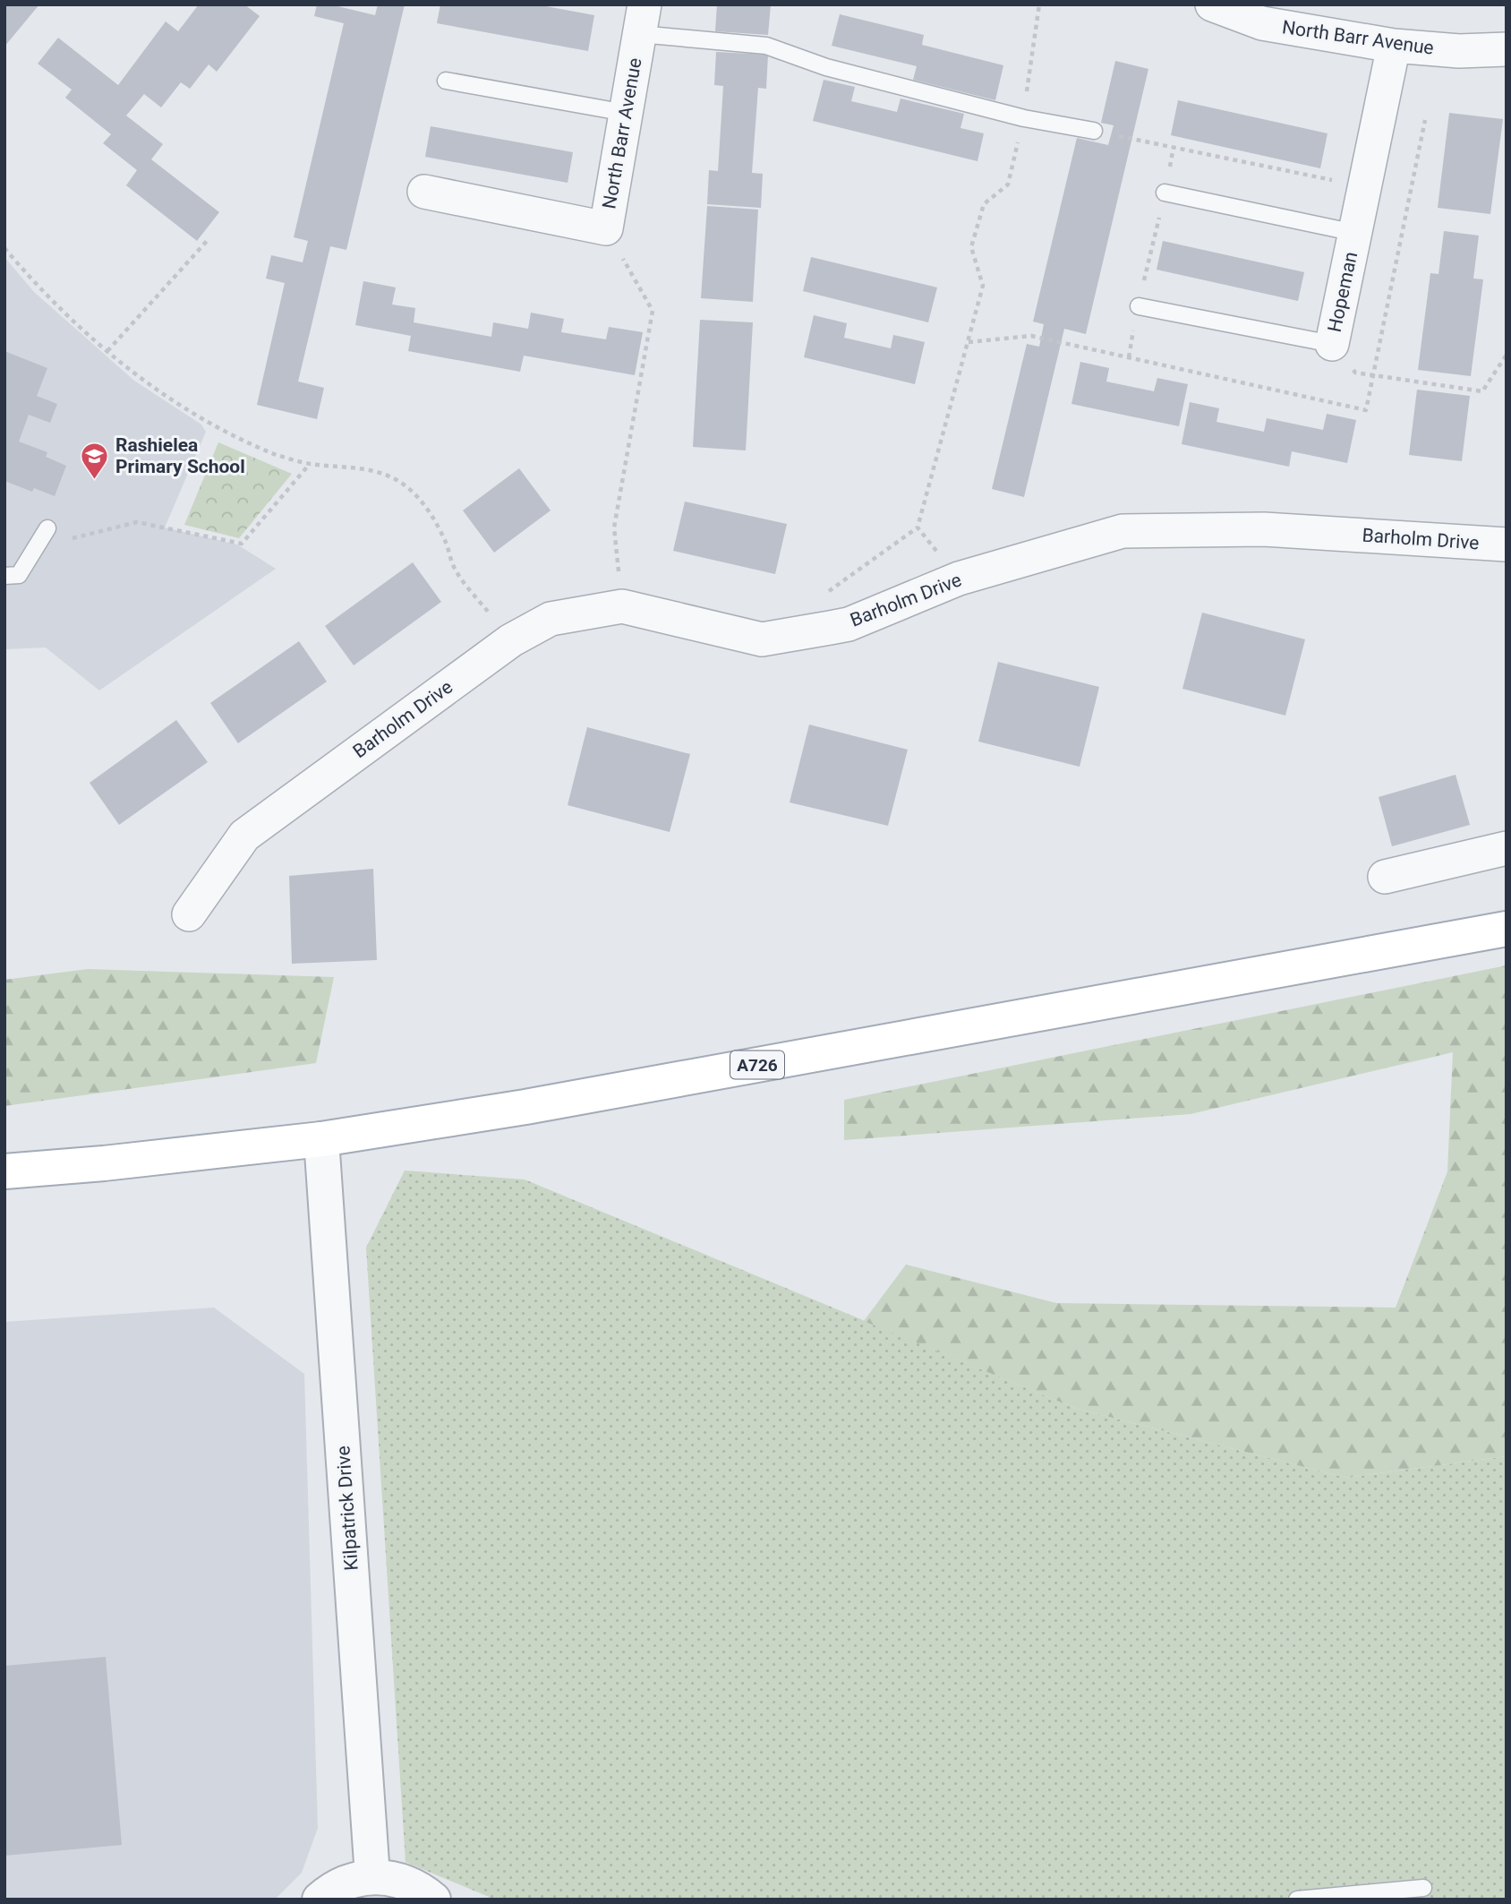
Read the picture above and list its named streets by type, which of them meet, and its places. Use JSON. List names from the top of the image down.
{
  "streets": {
    "main road": ["A726"],
    "street": [
      "North Barr Avenue",
      "Hopeman",
      "Barholm Drive",
      "Kilpatrick Drive"
    ]
  },
  "crossings": [
    ["North Barr Avenue", "Hopeman"],
    ["A726", "Kilpatrick Drive"]
  ],
  "places": {
    "school or university": ["Rashielea Primary School"]
  }
}
